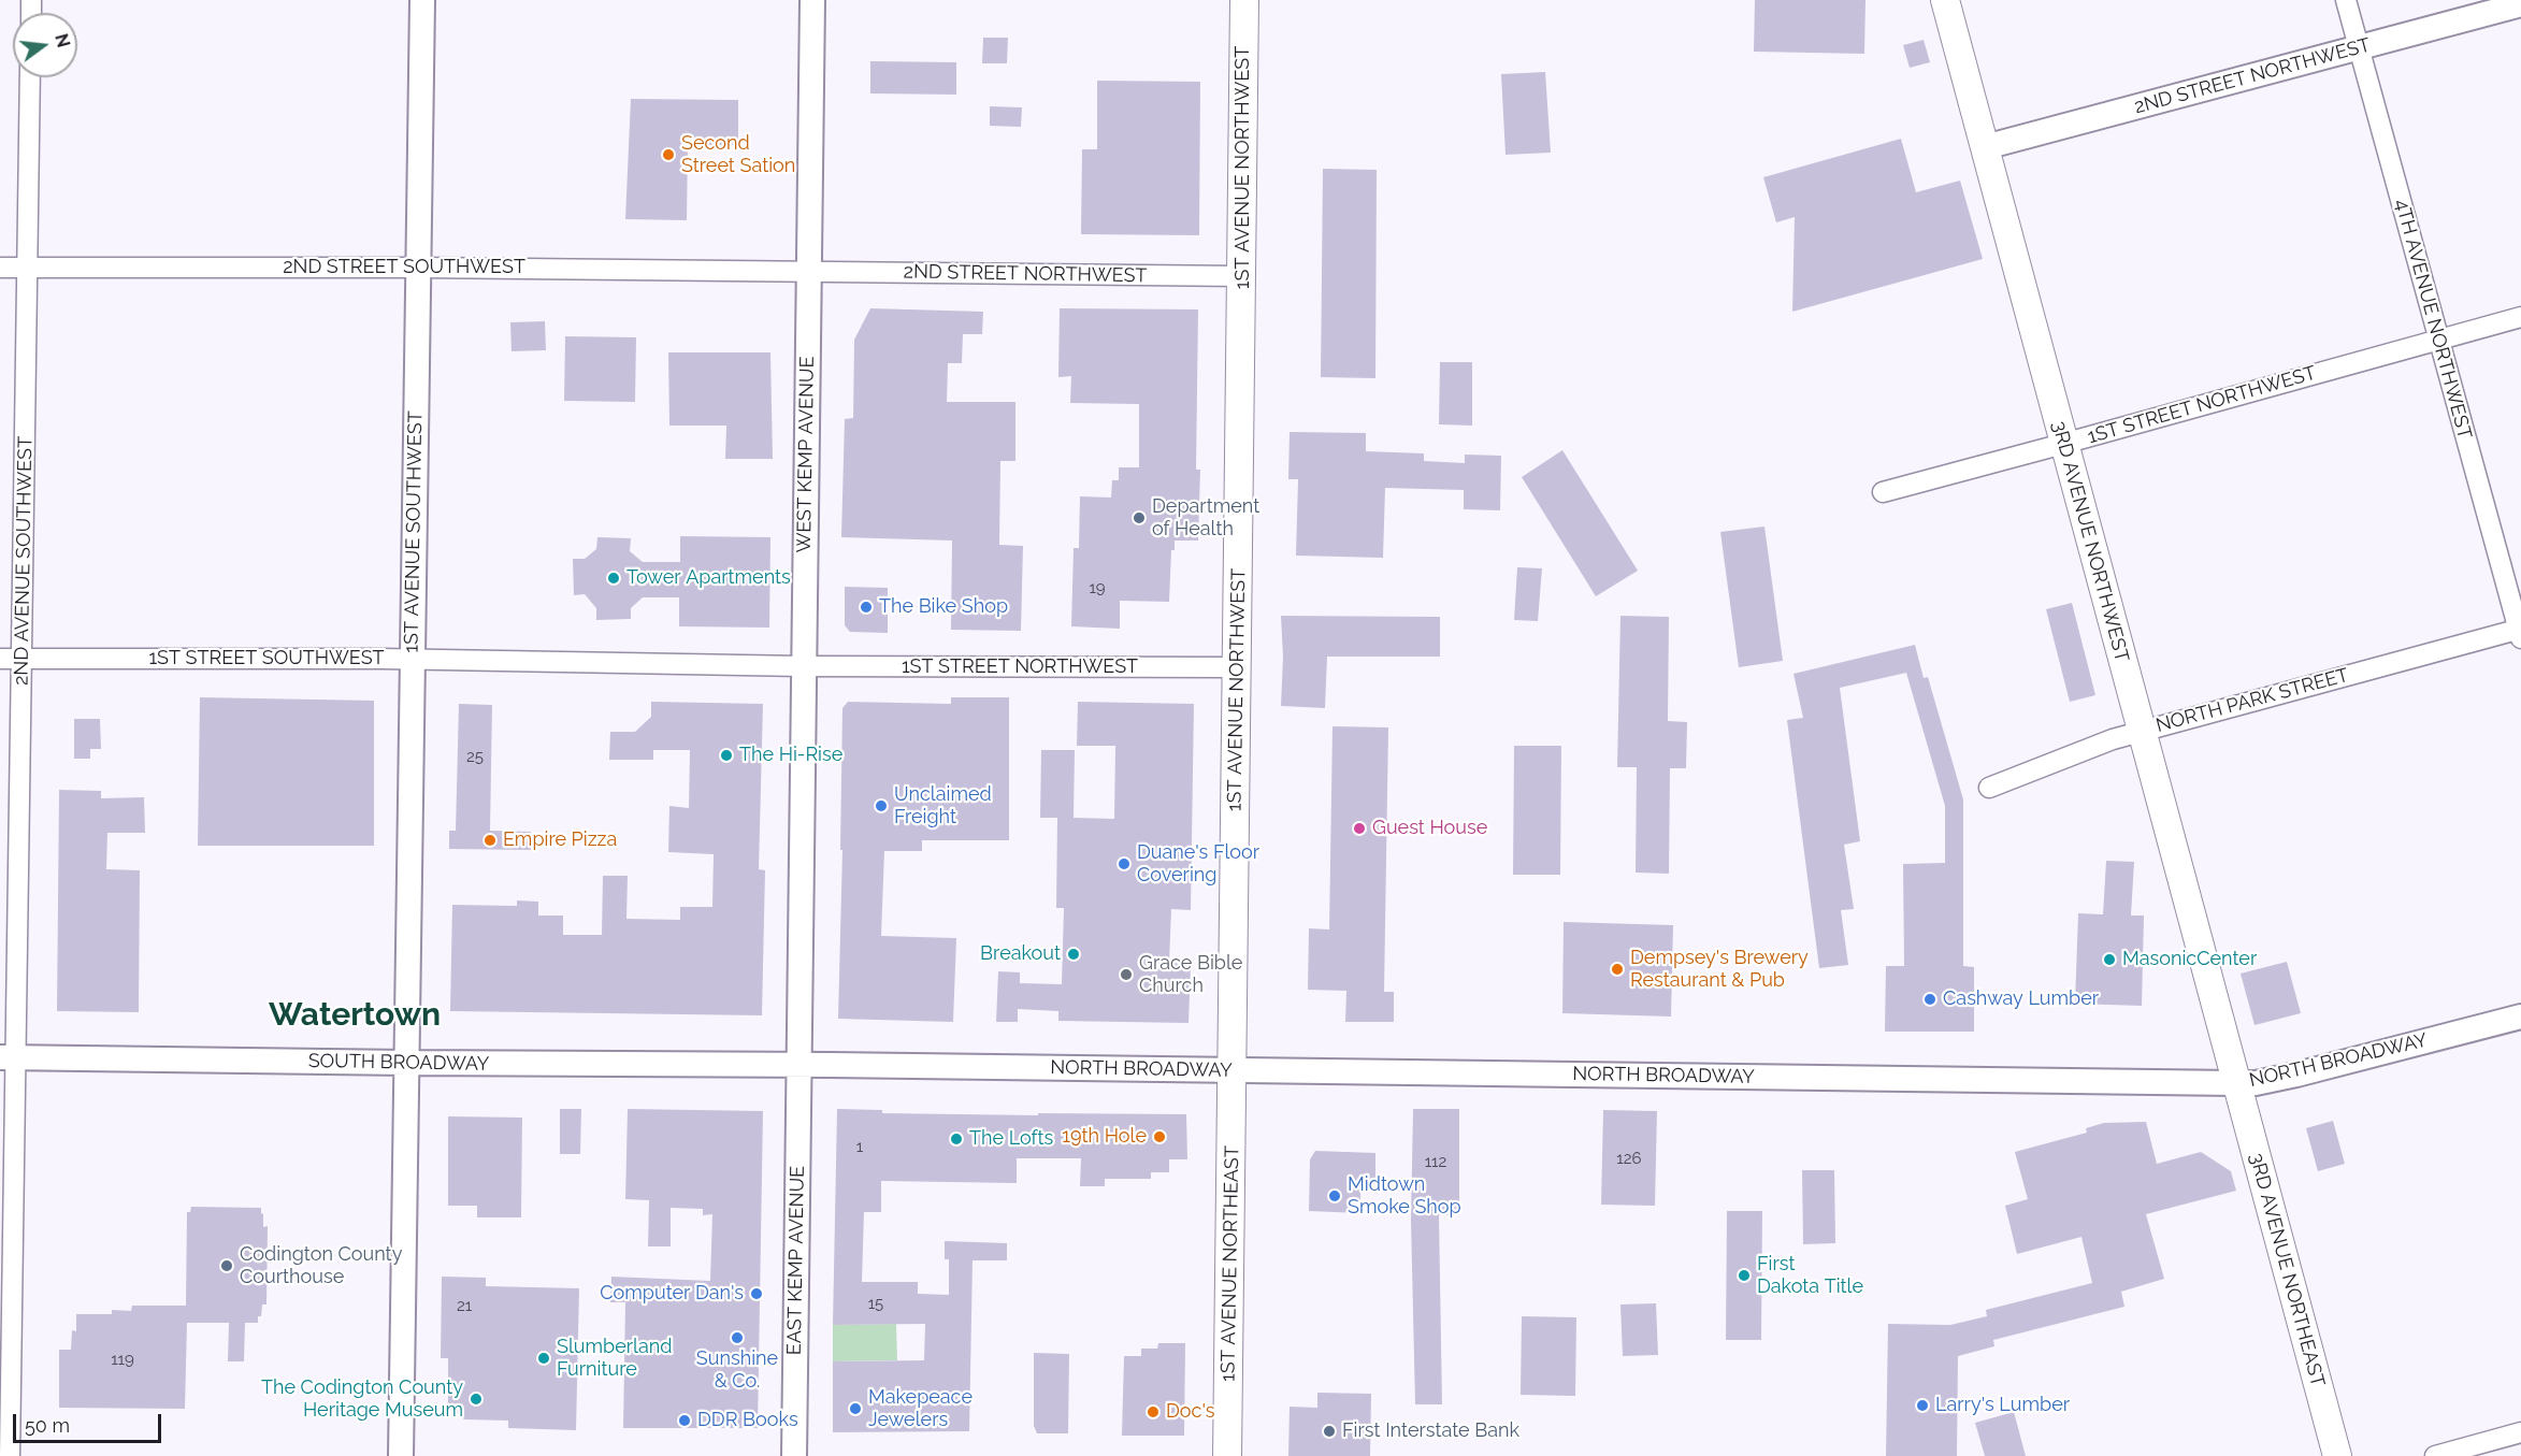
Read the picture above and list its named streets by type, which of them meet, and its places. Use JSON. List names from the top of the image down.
{
  "streets": {
    "main road": [
      "1ST AVENUE NORTHWEST",
      "3RD AVENUE NORTHWEST",
      "1ST AVENUE NORTHEAST",
      "3RD AVENUE NORTHEAST"
    ],
    "street": [
      "2ND STREET NORTHWEST",
      "2ND STREET SOUTHWEST",
      "4TH AVENUE NORTHWEST",
      "1ST STREET NORTHWEST",
      "WEST KEMP AVENUE",
      "1ST AVENUE SOUTHWEST",
      "2ND AVENUE SOUTHWEST",
      "1ST STREET SOUTHWEST",
      "NORTH PARK STREET",
      "NORTH BROADWAY",
      "SOUTH BROADWAY",
      "EAST KEMP AVENUE"
    ]
  },
  "crossings": [
    ["2ND STREET NORTHWEST", "1ST AVENUE NORTHWEST"],
    ["2ND STREET NORTHWEST", "2ND STREET SOUTHWEST"],
    ["2ND STREET NORTHWEST", "4TH AVENUE NORTHWEST"],
    ["2ND STREET NORTHWEST", "WEST KEMP AVENUE"],
    ["2ND STREET NORTHWEST", "3RD AVENUE NORTHWEST"],
    ["1ST AVENUE NORTHWEST", "1ST STREET NORTHWEST"],
    ["1ST AVENUE NORTHWEST", "NORTH BROADWAY"],
    ["1ST AVENUE NORTHWEST", "1ST AVENUE NORTHEAST"],
    ["2ND STREET SOUTHWEST", "WEST KEMP AVENUE"],
    ["2ND STREET SOUTHWEST", "1ST AVENUE SOUTHWEST"],
    ["2ND STREET SOUTHWEST", "2ND AVENUE SOUTHWEST"],
    ["4TH AVENUE NORTHWEST", "1ST STREET NORTHWEST"],
    ["4TH AVENUE NORTHWEST", "NORTH PARK STREET"],
    ["1ST STREET NORTHWEST", "WEST KEMP AVENUE"],
    ["1ST STREET NORTHWEST", "3RD AVENUE NORTHWEST"],
    ["1ST STREET NORTHWEST", "1ST STREET SOUTHWEST"],
    ["WEST KEMP AVENUE", "1ST STREET SOUTHWEST"],
    ["WEST KEMP AVENUE", "NORTH BROADWAY"],
    ["WEST KEMP AVENUE", "SOUTH BROADWAY"],
    ["WEST KEMP AVENUE", "EAST KEMP AVENUE"],
    ["1ST AVENUE SOUTHWEST", "1ST STREET SOUTHWEST"],
    ["1ST AVENUE SOUTHWEST", "SOUTH BROADWAY"],
    ["3RD AVENUE NORTHWEST", "NORTH PARK STREET"],
    ["3RD AVENUE NORTHWEST", "NORTH BROADWAY"],
    ["3RD AVENUE NORTHWEST", "3RD AVENUE NORTHEAST"],
    ["2ND AVENUE SOUTHWEST", "1ST STREET SOUTHWEST"],
    ["2ND AVENUE SOUTHWEST", "SOUTH BROADWAY"],
    ["NORTH BROADWAY", "SOUTH BROADWAY"],
    ["NORTH BROADWAY", "EAST KEMP AVENUE"],
    ["NORTH BROADWAY", "1ST AVENUE NORTHEAST"],
    ["NORTH BROADWAY", "3RD AVENUE NORTHEAST"],
    ["SOUTH BROADWAY", "EAST KEMP AVENUE"]
  ],
  "districts": ["Watertown"],
  "places": [
    "Second Street Sation",
    "Department of Health",
    "Tower Apartments",
    "The Bike Shop",
    "The Hi-Rise",
    "Unclaimed Freight",
    "Guest House",
    "Empire Pizza",
    "Duane's Floor Covering",
    "Breakout",
    "MasonicCenter",
    "Dempsey's Brewery Restaurant & Pub",
    "Grace Bible Church",
    "Cashway Lumber",
    "19th Hole",
    "The Lofts",
    "Midtown Smoke Shop",
    "Codington County Courthouse",
    "First Dakota Title",
    "Computer Dan's",
    "Sunshine & Co.",
    "Slumberland Furniture",
    "The Codington County Heritage Museum",
    "Larry's Lumber",
    "Makepeace Jewelers",
    "Doc's",
    "DDR Books",
    "First Interstate Bank"
  ],
  "house_numbers": [
    "19",
    "25",
    "1",
    "126",
    "112",
    "15",
    "21",
    "119"
  ],
  "scale_bar": "50 m",
  "north": "right"
}
